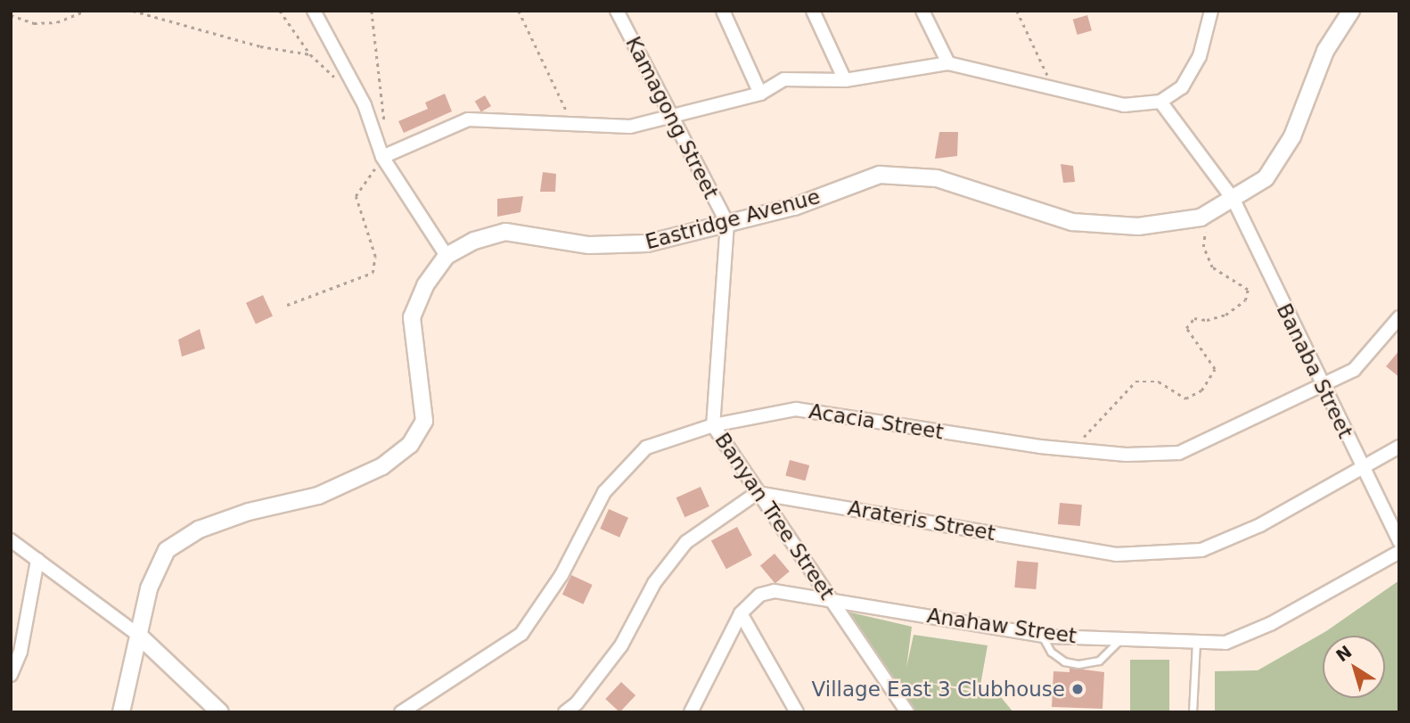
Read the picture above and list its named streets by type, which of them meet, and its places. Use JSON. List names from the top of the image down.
{
  "streets": {
    "street": [
      "Kamagong Street",
      "Eastridge Avenue",
      "Banaba Street",
      "Acacia Street",
      "Banyan Tree Street",
      "Arateris Street",
      "Anahaw Street"
    ]
  },
  "crossings": [
    ["Kamagong Street", "Eastridge Avenue"],
    ["Kamagong Street", "Banyan Tree Street"],
    ["Eastridge Avenue", "Banaba Street"],
    ["Eastridge Avenue", "Banyan Tree Street"],
    ["Banaba Street", "Acacia Street"],
    ["Banaba Street", "Arateris Street"],
    ["Acacia Street", "Banyan Tree Street"],
    ["Banyan Tree Street", "Arateris Street"],
    ["Banyan Tree Street", "Anahaw Street"]
  ],
  "places": ["Village East 3 Clubhouse"],
  "north": "top left"
}
